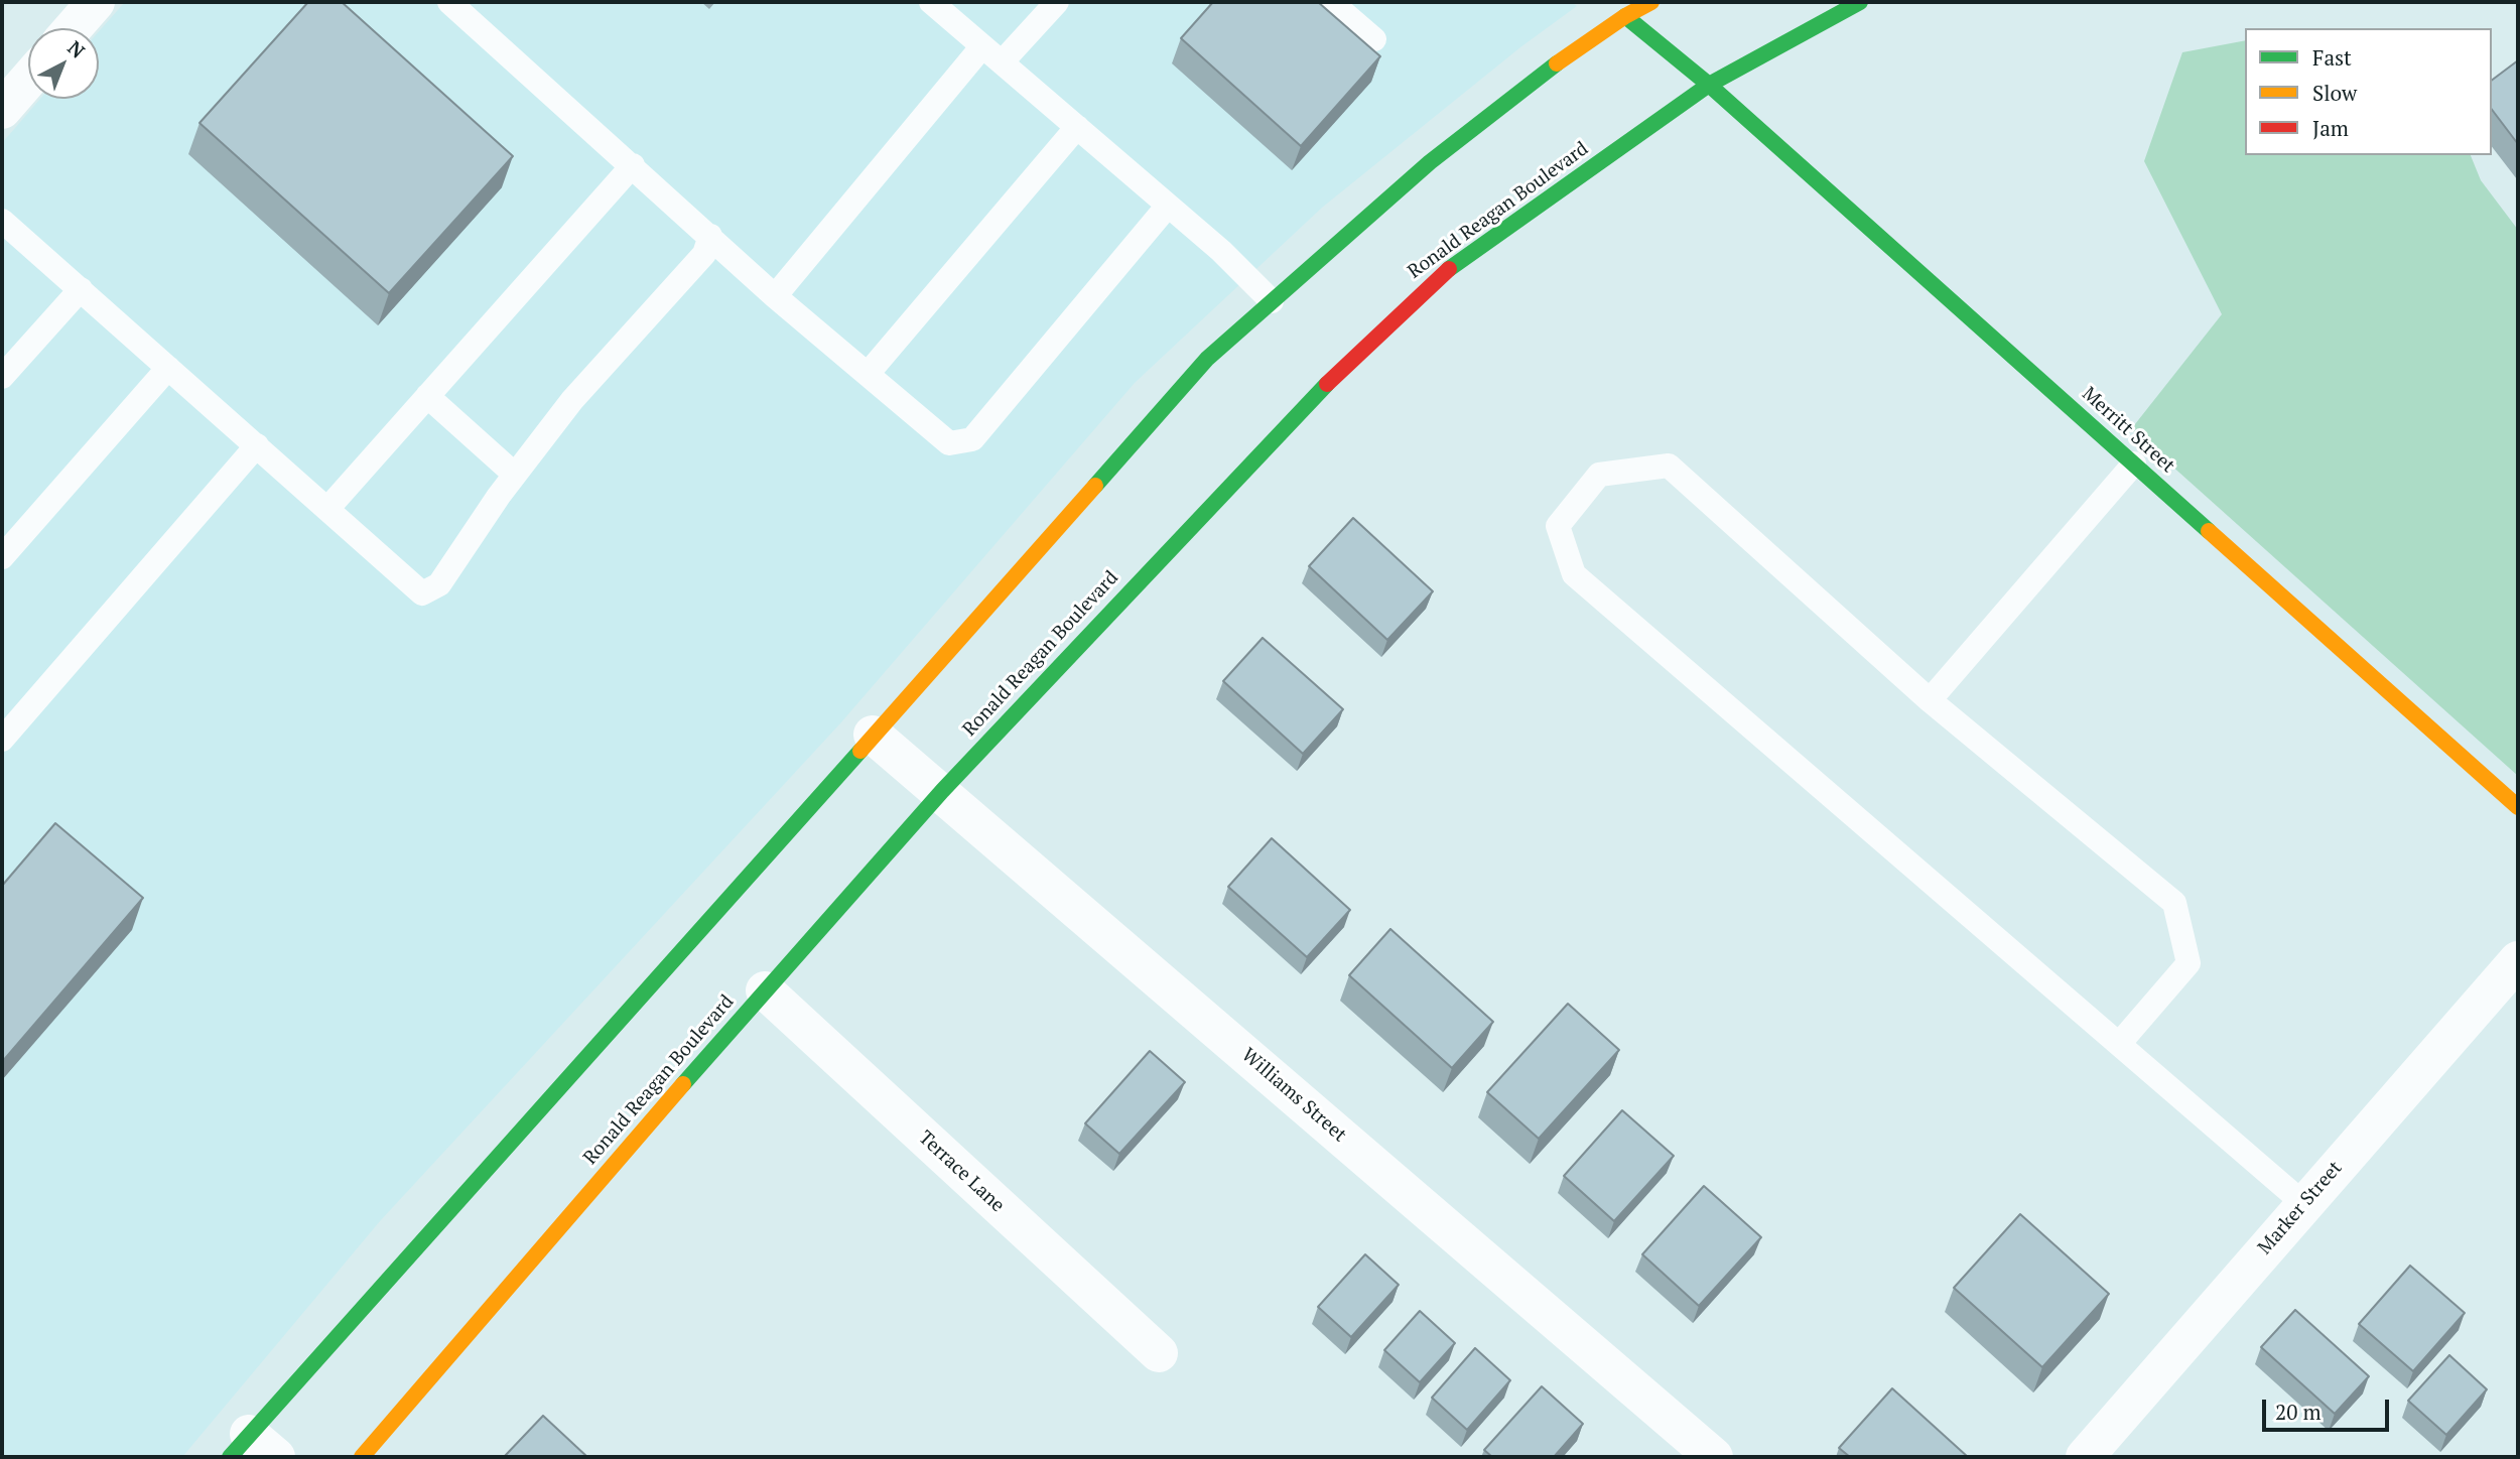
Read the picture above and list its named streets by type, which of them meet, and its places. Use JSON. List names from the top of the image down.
{
  "streets": {
    "main road": ["Ronald Reagan Boulevard", "Merritt Street"],
    "street": ["Williams Street", "Terrace Lane", "Marker Street"]
  },
  "crossings": [
    ["Ronald Reagan Boulevard", "Merritt Street"],
    ["Ronald Reagan Boulevard", "Williams Street"],
    ["Ronald Reagan Boulevard", "Terrace Lane"]
  ],
  "legend": ["Fast", "Slow", "Jam"],
  "scale_bar": "20 m",
  "north": "top right"
}
